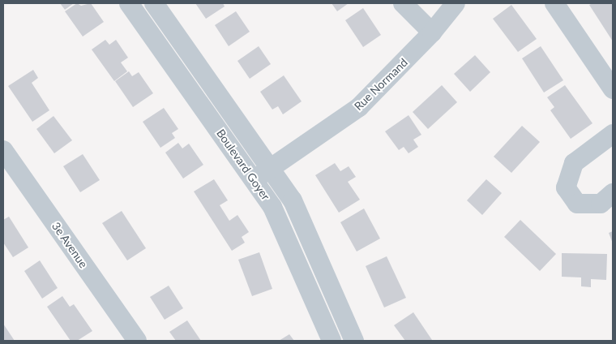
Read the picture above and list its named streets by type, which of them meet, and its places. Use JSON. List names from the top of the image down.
{
  "streets": {
    "street": ["Rue Normand", "Boulevard Goyer", "3e Avenue"]
  },
  "crossings": [
    ["Rue Normand", "Boulevard Goyer"]
  ]
}
